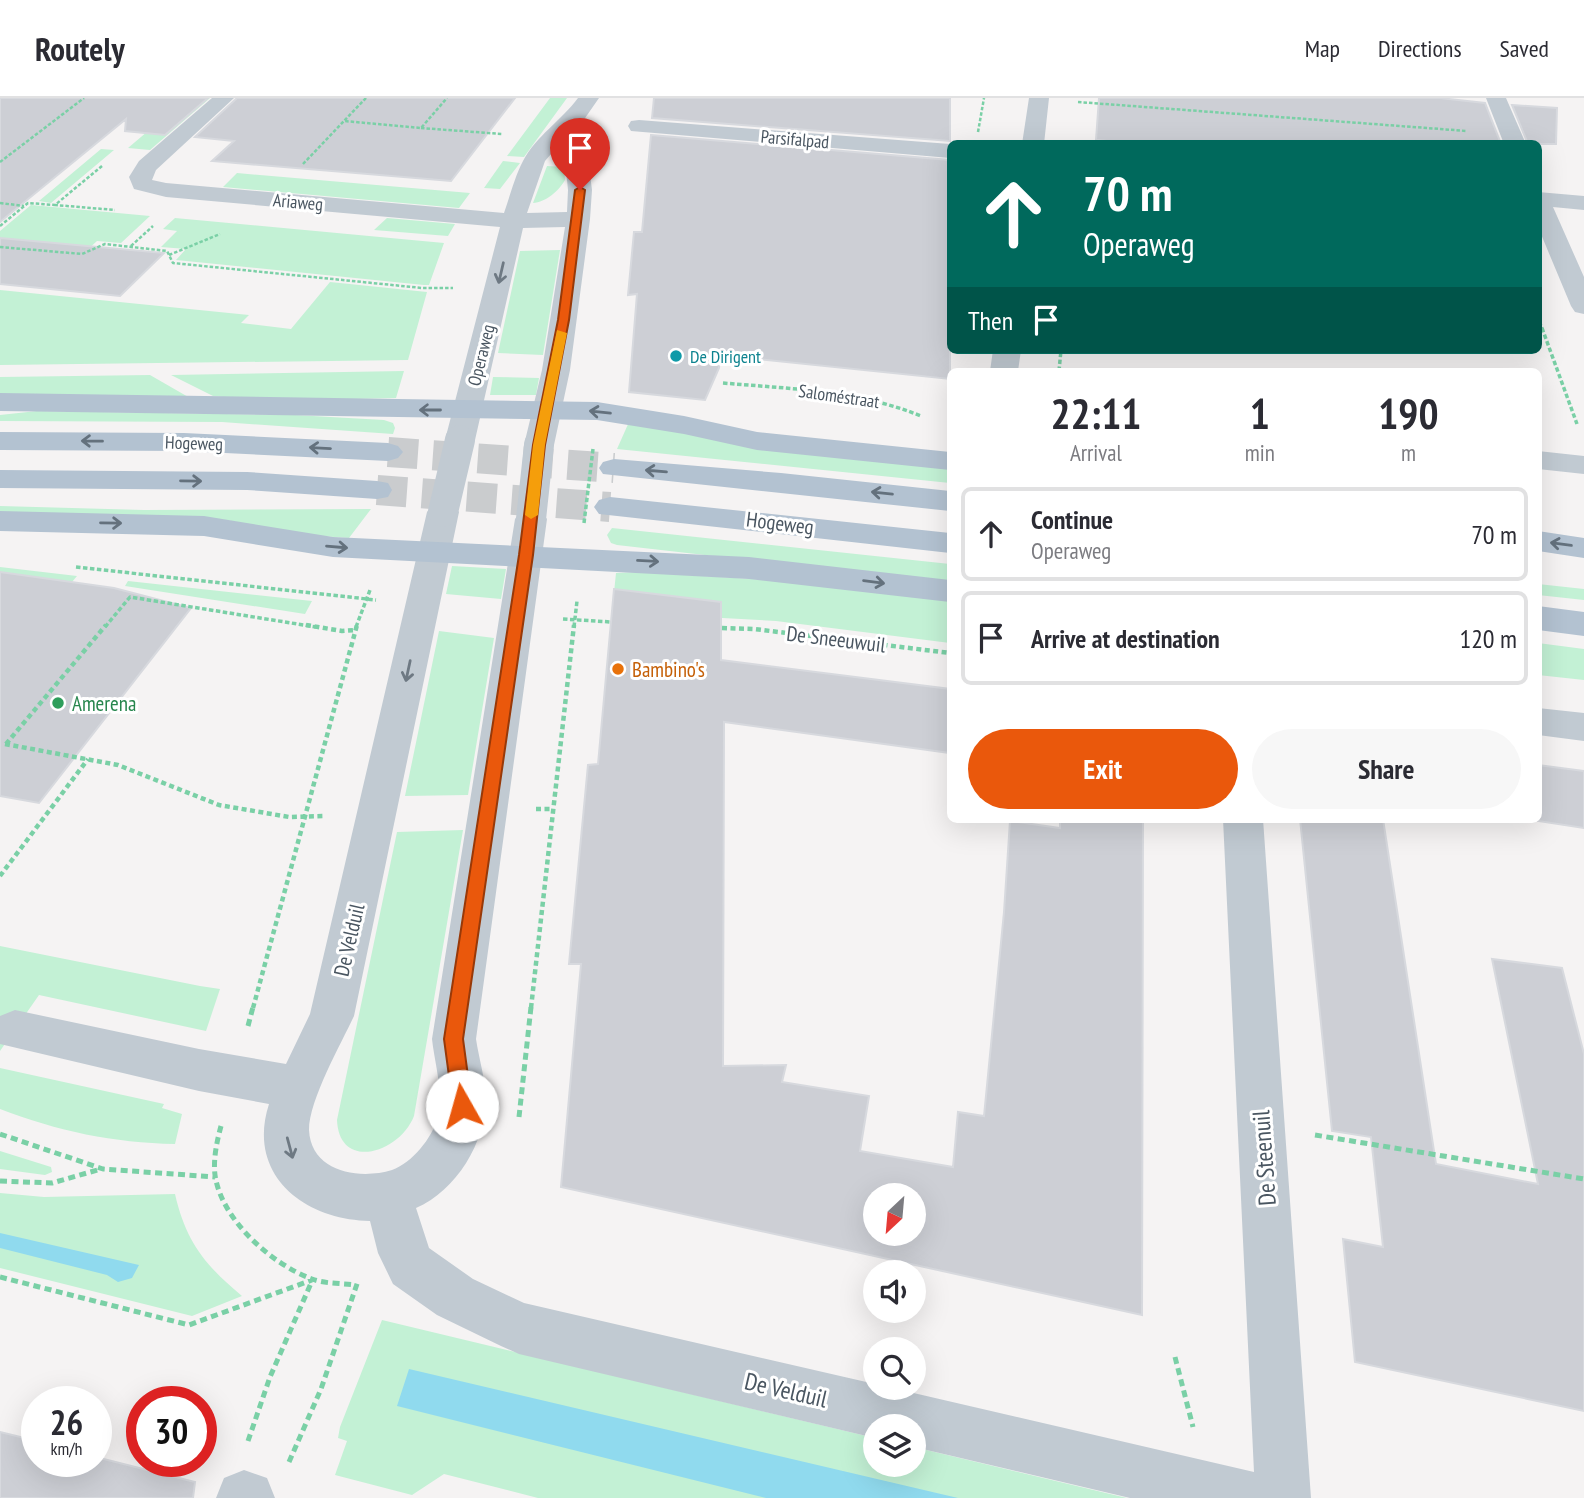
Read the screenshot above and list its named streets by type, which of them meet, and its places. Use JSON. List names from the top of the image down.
{
  "streets": {
    "main road": ["Hogeweg"],
    "street": [
      "Parsifalpad",
      "Ariaweg",
      "Operaweg",
      "De Velduil",
      "De Steenuil"
    ],
    "path": ["Saloméstraat", "De Sneeuwuil"]
  },
  "crossings": [
    ["Ariaweg", "Operaweg"],
    ["Operaweg", "De Velduil"]
  ],
  "places": ["De Dirigent", "Bambino's", "Amerena"],
  "north": "bottom left",
  "page": {
    "header": "Routely",
    "nav": ["Map", "Directions", "Saved"],
    "turn": ["70 m", "Operaweg"],
    "then": "Then",
    "eta": [
      "22:11",
      "Arrival",
      "1",
      "min",
      "190",
      "m"
    ],
    "list": [
      {
        "name": "Continue",
        "note": "Operaweg",
        "value": "70 m"
      },
      {
        "name": "Arrive at destination",
        "value": "120 m"
      }
    ],
    "buttons": ["Exit", "Share"],
    "speed": "26 km/h",
    "limit": "30"
  }
}
